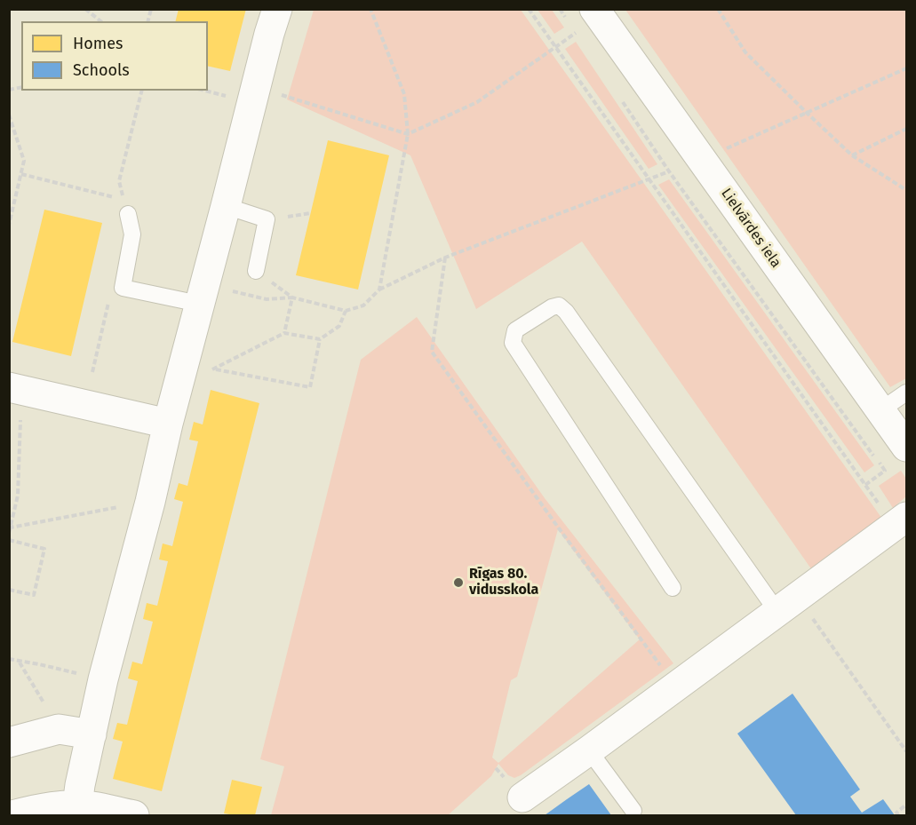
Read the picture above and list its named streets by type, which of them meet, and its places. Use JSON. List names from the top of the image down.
{
  "streets": {
    "street": ["Lielvārdes iela"]
  },
  "places": ["Rīgas 80. vidusskola"],
  "legend": ["Homes", "Schools"]
}
